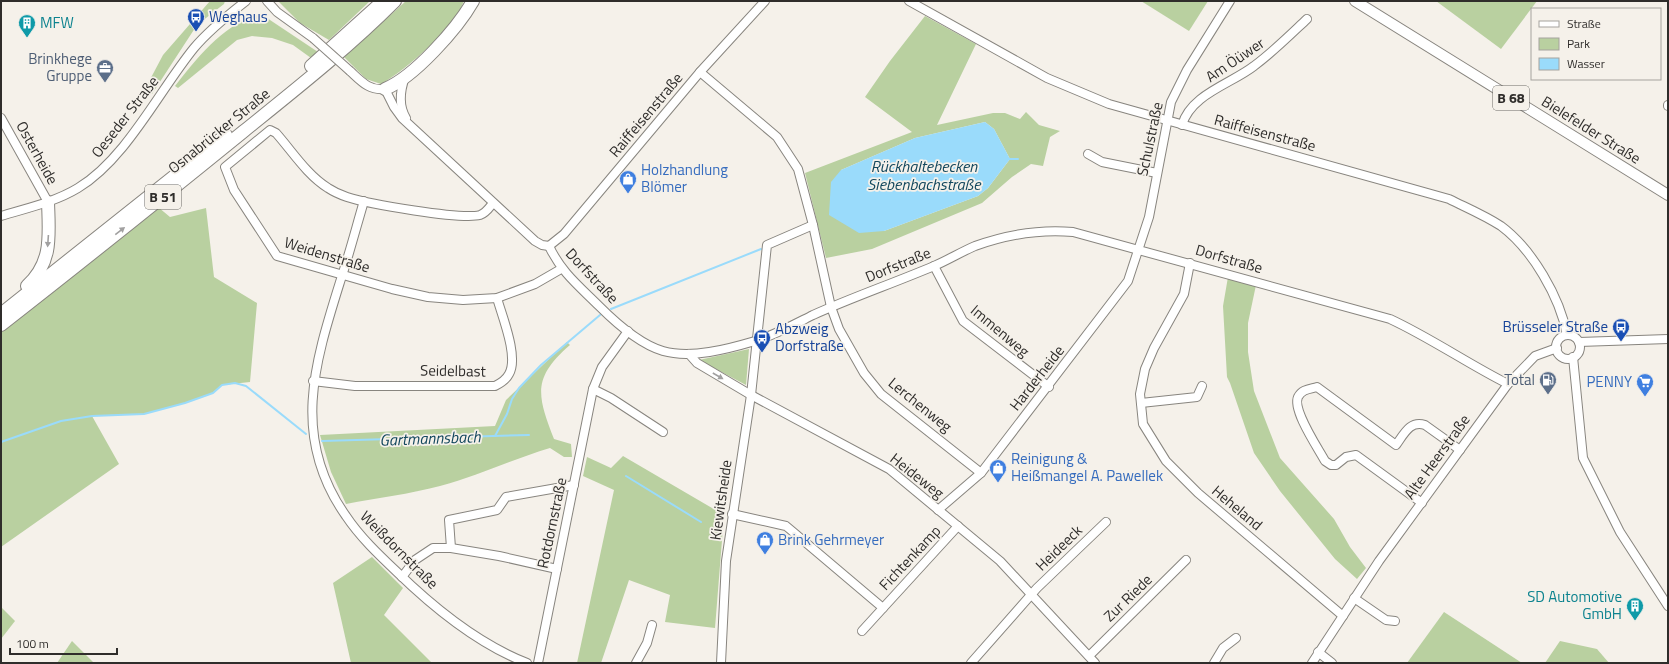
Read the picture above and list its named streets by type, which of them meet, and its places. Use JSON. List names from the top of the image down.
{
  "streets": {
    "highway": ["Osnabrücker Straße", "B 51"],
    "main road": ["B 68", "Bielefelder Straße"],
    "street": [
      "Am Öüwer",
      "Raiffeisenstraße",
      "Oeseder Straße",
      "Schulstraße",
      "Osterheide",
      "Weidenstraße",
      "Dorfstraße",
      "Immenweg",
      "Seidelbast",
      "Harderheide",
      "Lerchenweg",
      "Alte Heerstraße",
      "Heideweg",
      "Kiewitsheide",
      "Heheland",
      "Rotdornstraße",
      "Heideeck",
      "Weißdornstraße",
      "Fichtenkamp",
      "Zur Riede"
    ]
  },
  "crossings": [
    ["Am Öüwer", "Raiffeisenstraße"],
    ["Raiffeisenstraße", "Schulstraße"],
    ["Raiffeisenstraße", "Dorfstraße"],
    ["Raiffeisenstraße", "Lerchenweg"],
    ["Raiffeisenstraße", "Alte Heerstraße"],
    ["Oeseder Straße", "Osterheide"],
    ["Schulstraße", "Dorfstraße"],
    ["Schulstraße", "Harderheide"],
    ["Weidenstraße", "Dorfstraße"],
    ["Weidenstraße", "Seidelbast"],
    ["Weidenstraße", "Weißdornstraße"],
    ["Dorfstraße", "Immenweg"],
    ["Dorfstraße", "Harderheide"],
    ["Dorfstraße", "Lerchenweg"],
    ["Dorfstraße", "Alte Heerstraße"],
    ["Dorfstraße", "Heideweg"],
    ["Dorfstraße", "Kiewitsheide"],
    ["Dorfstraße", "Heheland"],
    ["Dorfstraße", "Rotdornstraße"],
    ["Immenweg", "Harderheide"],
    ["Seidelbast", "Weißdornstraße"],
    ["Harderheide", "Lerchenweg"],
    ["Harderheide", "Heideweg"],
    ["Lerchenweg", "Kiewitsheide"],
    ["Alte Heerstraße", "Heheland"],
    ["Heideweg", "Kiewitsheide"],
    ["Heideweg", "Heideeck"],
    ["Heideweg", "Fichtenkamp"],
    ["Heideweg", "Zur Riede"],
    ["Kiewitsheide", "Fichtenkamp"]
  ],
  "water": ["Rückhaltebecken Siebenbachstraße", "Gartmannsbach"],
  "places": {
    "bus stop": ["Weghaus", "Brüsseler Straße", "Abzweig Dorfstraße"],
    "building": ["MFW", "SD Automotive GmbH"],
    "office": ["Brinkhege Gruppe"],
    "shop": ["Holzhandlung Blömer", "Reinigung & Heißmangel A. Pawellek", "Brink Gehrmeyer"],
    "fuel station": ["Total"],
    "supermarket": ["PENNY"]
  },
  "legend": ["Straße", "Park", "Wasser"],
  "scale_bar": "100 m"
}
